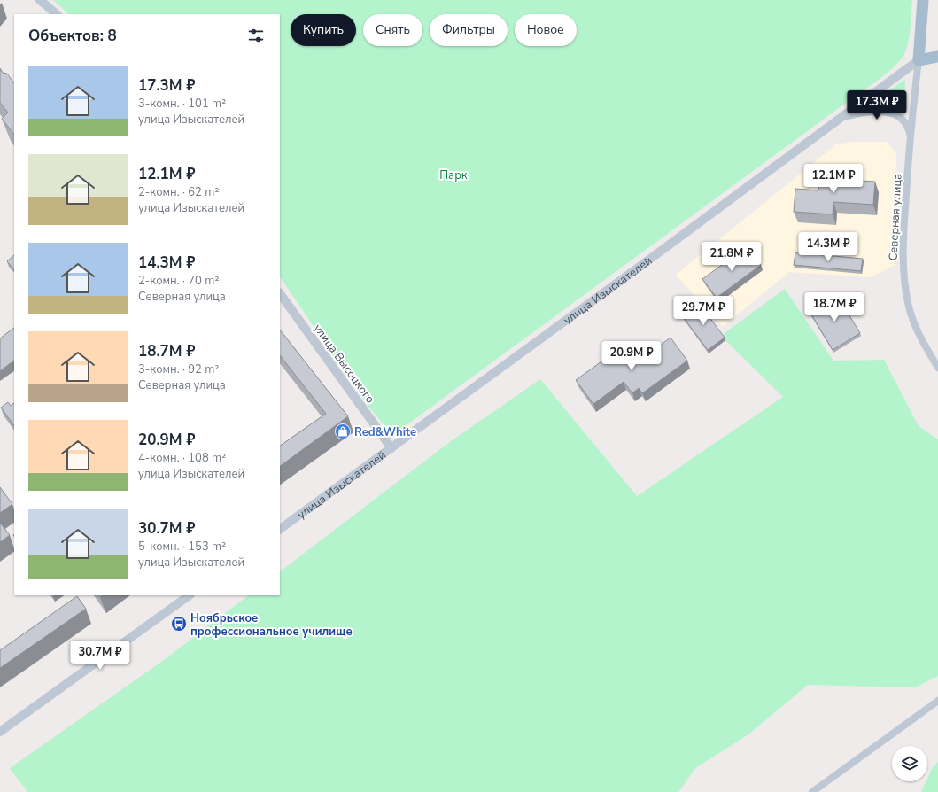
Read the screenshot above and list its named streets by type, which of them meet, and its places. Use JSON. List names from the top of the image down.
{
  "streets": {
    "main road": ["улица Изыскателей"],
    "street": ["Северная улица", "улица Высоцкого"]
  },
  "crossings": [
    ["Северная улица", "улица Изыскателей"],
    ["улица Изыскателей", "улица Высоцкого"]
  ],
  "parks": ["Парк"],
  "places": {
    "shop": ["Red&White"],
    "bus stop": ["Ноябрьское профессиональное училище"]
  },
  "page": {
    "chip": [
      "Купить",
      "Снять",
      "Фильтры",
      "Новое"
    ],
    "heading": "Объектов: 8",
    "list": [
      {
        "name": "17.3M ₽",
        "note": "3-комн. · 101 m² · улица Изыскателей"
      },
      {
        "name": "12.1M ₽",
        "note": "2-комн. · 62 m² · улица Изыскателей"
      },
      {
        "name": "14.3M ₽",
        "note": "2-комн. · 70 m² · Северная улица"
      },
      {
        "name": "18.7M ₽",
        "note": "3-комн. · 92 m² · Северная улица"
      },
      {
        "name": "20.9M ₽",
        "note": "4-комн. · 108 m² · улица Изыскателей"
      },
      {
        "name": "30.7M ₽",
        "note": "5-комн. · 153 m² · улица Изыскателей"
      }
    ],
    "price": [
      "17.3M ₽",
      "12.1M ₽",
      "14.3M ₽",
      "21.8M ₽",
      "18.7M ₽",
      "29.7M ₽",
      "20.9M ₽",
      "30.7M ₽"
    ]
  }
}
